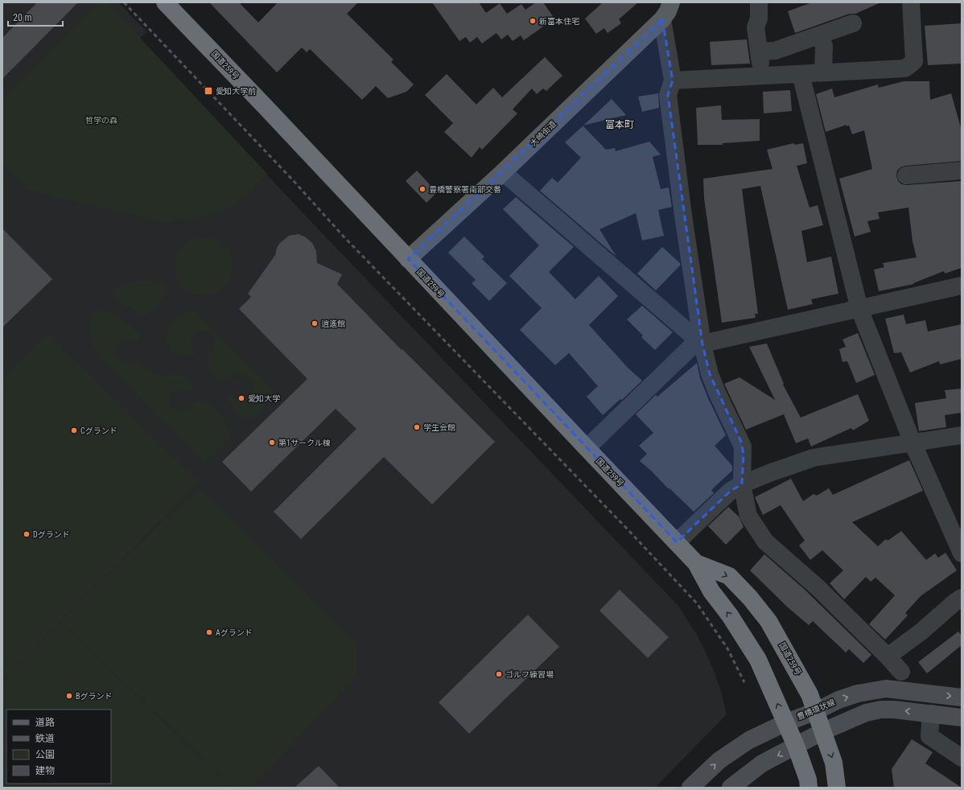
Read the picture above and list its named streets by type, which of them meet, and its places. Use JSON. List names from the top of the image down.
{
  "streets": {
    "highway": ["国道259号"],
    "main road": ["大崎街道", "豊橋環状線"]
  },
  "crossings": [
    ["国道259号", "大崎街道"],
    ["国道259号", "豊橋環状線"]
  ],
  "districts": ["富本町"],
  "parks": ["哲学の森"],
  "places": {
    "other": [
      "新富本住宅",
      "豊橋警察署南部交番",
      "逍遙館",
      "愛知大学",
      "学生会館",
      "Cグランド",
      "第1サークル棟",
      "Dグランド",
      "Aグランド",
      "ゴルフ練習場",
      "Bグランド"
    ],
    "transit": ["愛知大学前"]
  },
  "legend": [
    "道路",
    "鉄道",
    "公園",
    "建物"
  ],
  "scale_bar": "20 m"
}
